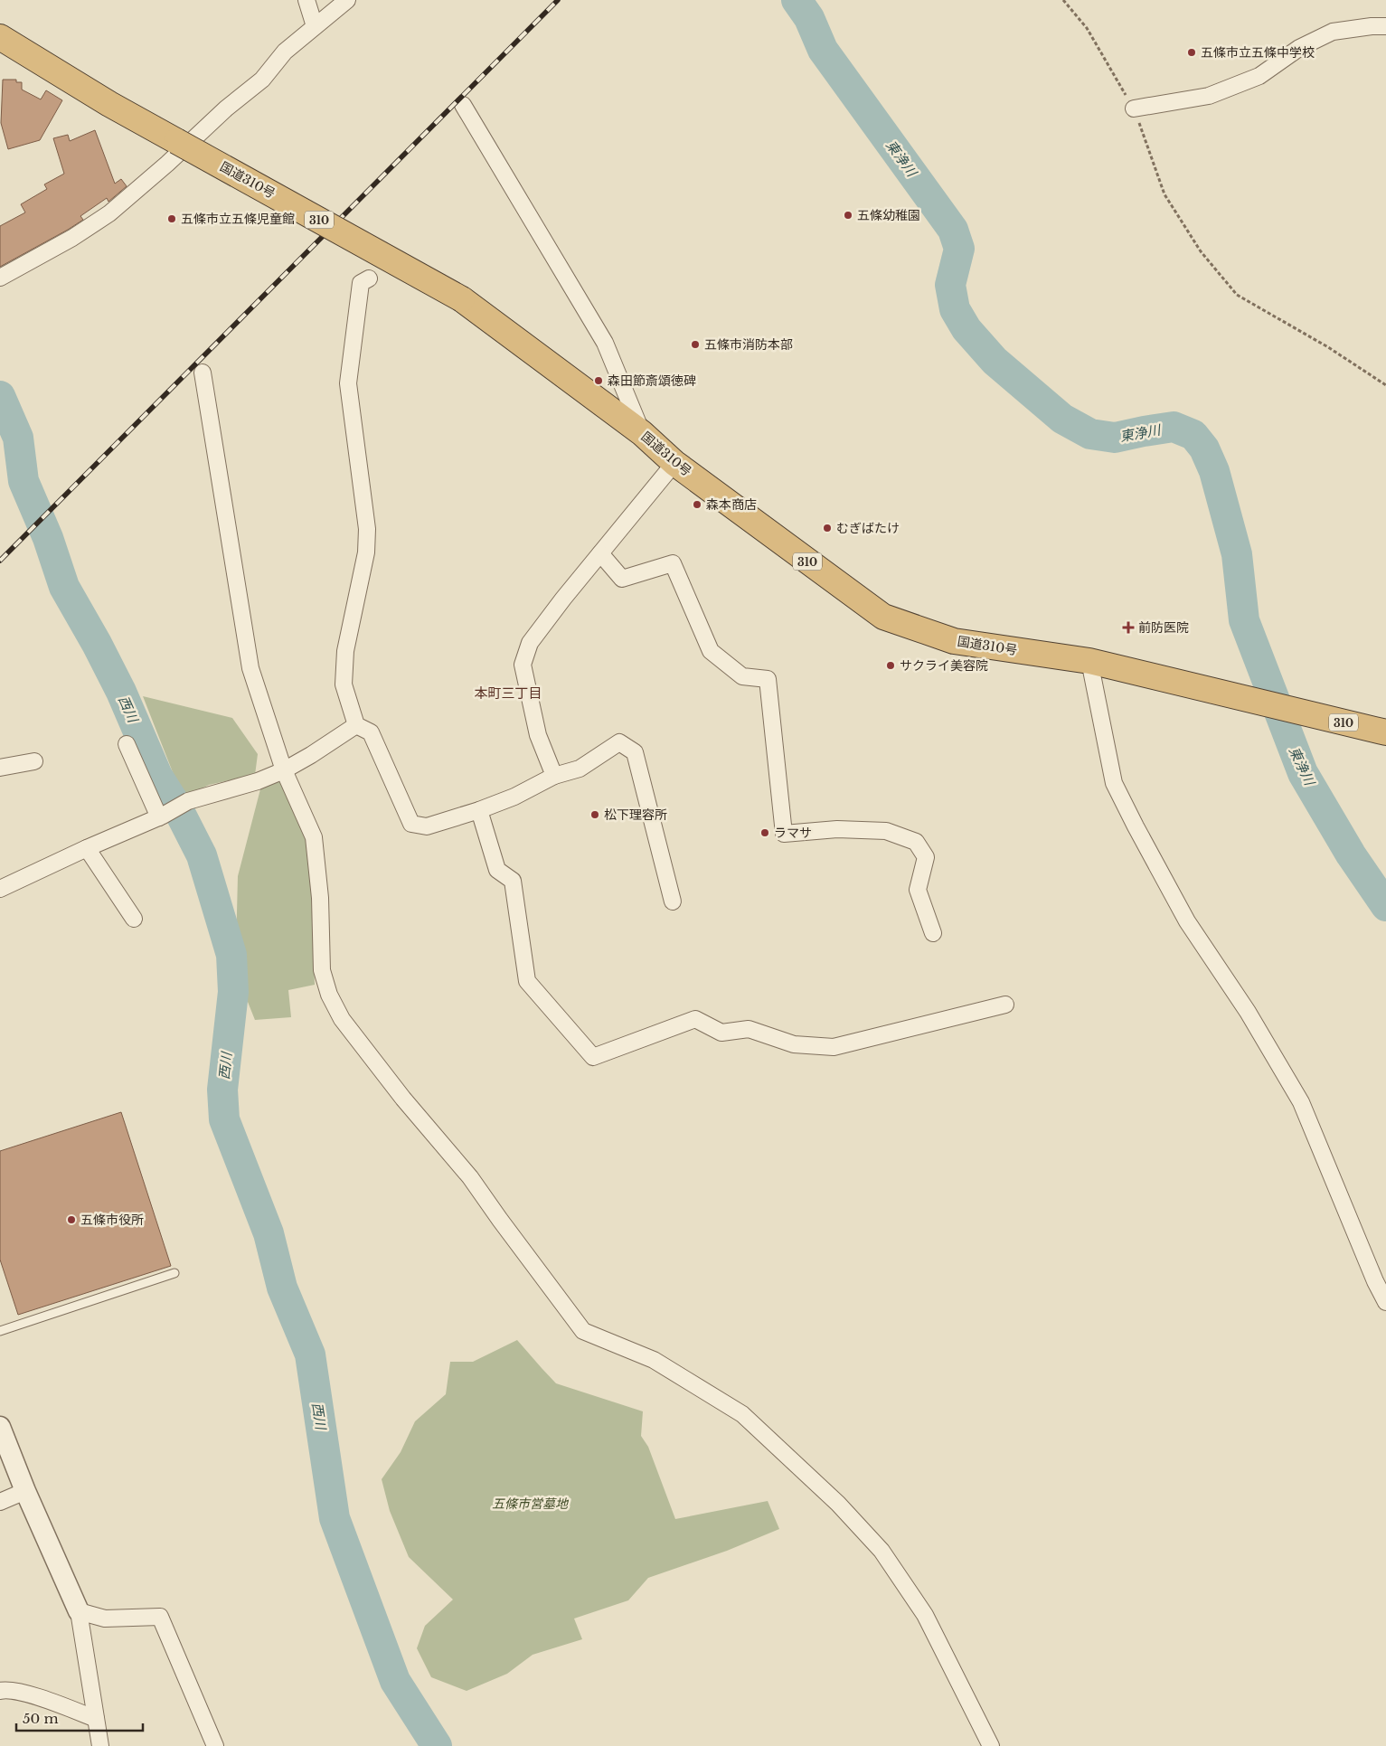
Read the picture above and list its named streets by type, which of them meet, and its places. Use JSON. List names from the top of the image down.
{
  "streets": {
    "highway": ["国道310号", "310"]
  },
  "districts": ["本町三丁目"],
  "water": ["東浄川", "西川"],
  "parks": ["五條市営墓地"],
  "places": {
    "other": [
      "五條市立五條中学校",
      "五條幼稚園",
      "五條市立五條児童館",
      "五條市消防本部",
      "森田節斎頌徳碑",
      "森本商店",
      "むぎばたけ",
      "サクライ美容院",
      "松下理容所",
      "ラマサ",
      "五條市役所"
    ],
    "health": ["前防医院"]
  },
  "scale_bar": "50 m"
}
